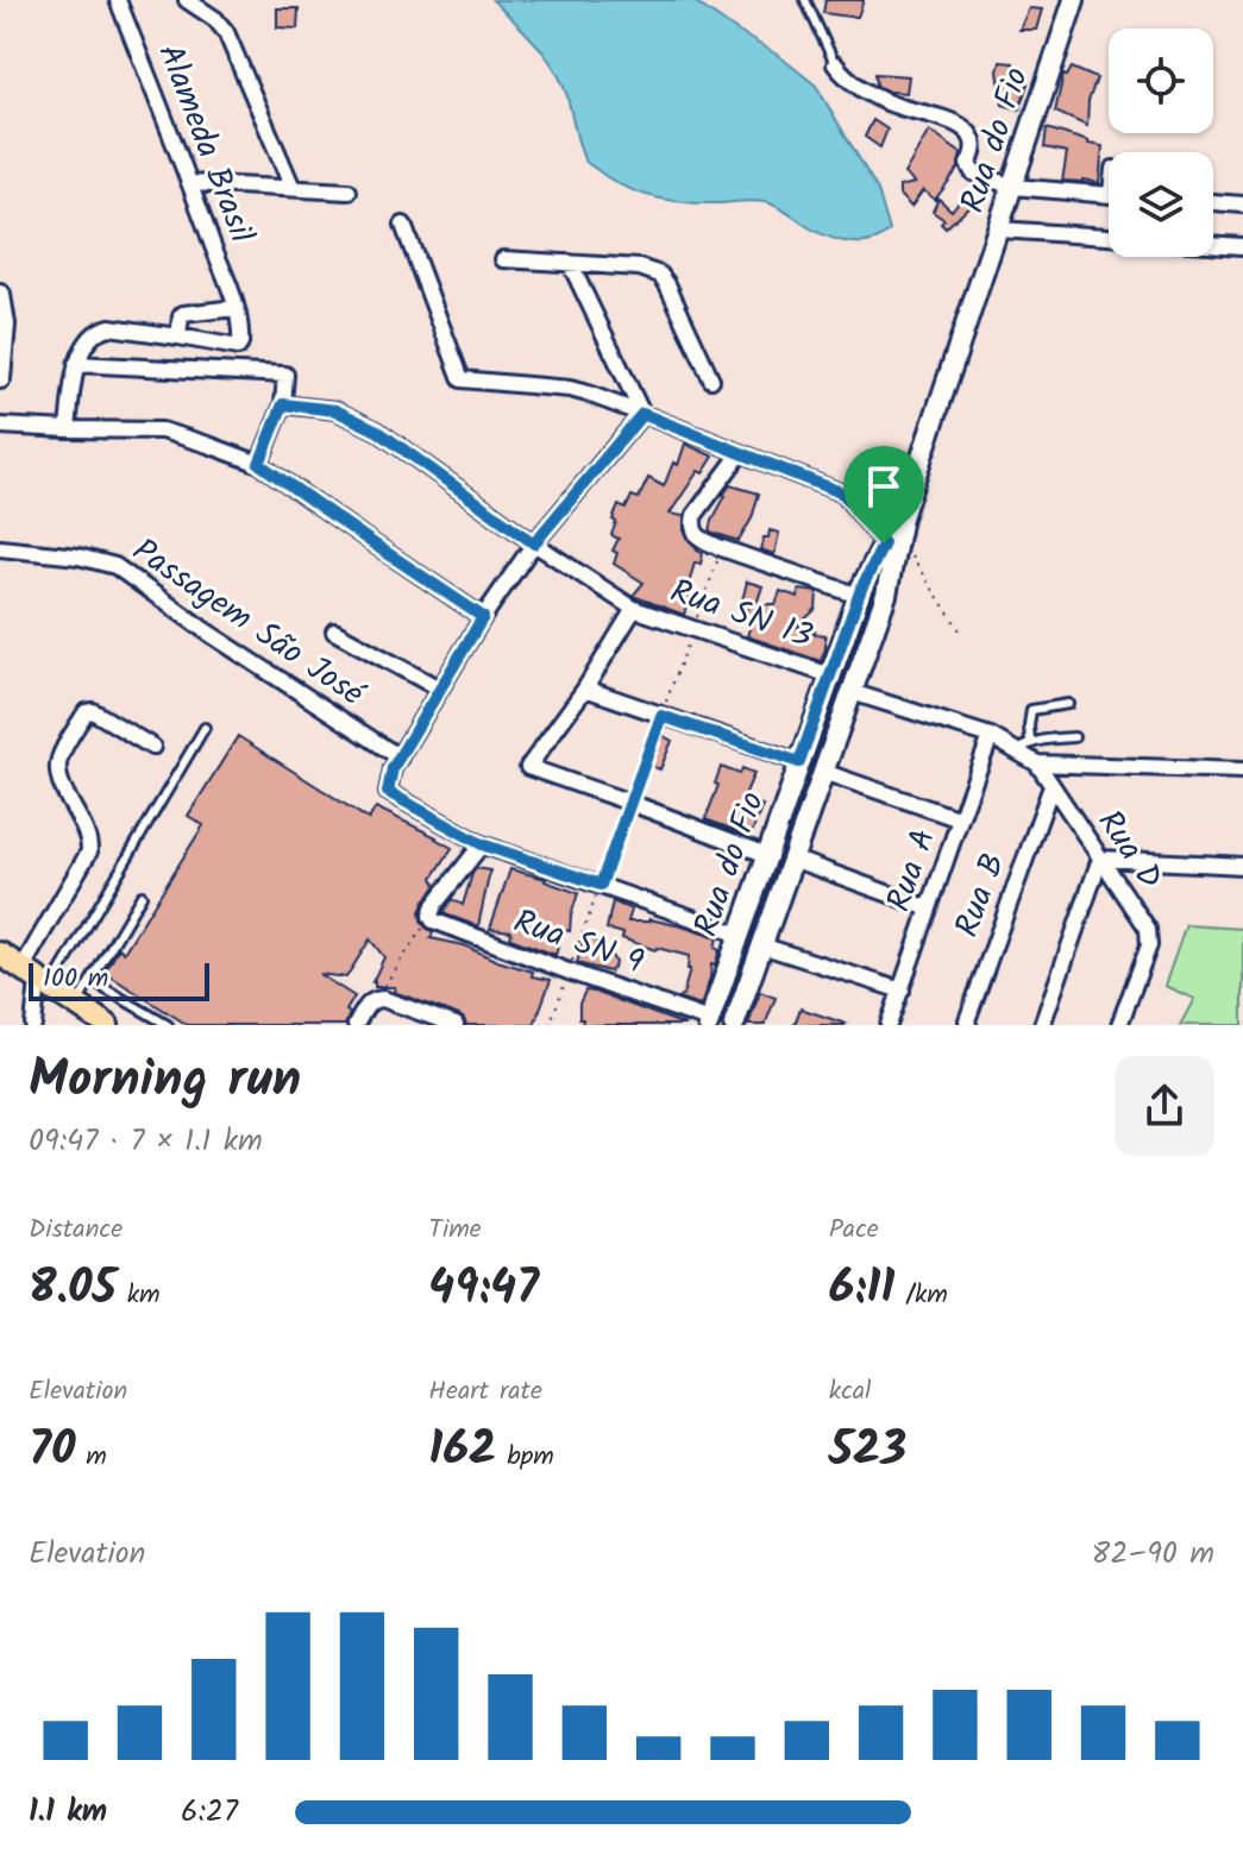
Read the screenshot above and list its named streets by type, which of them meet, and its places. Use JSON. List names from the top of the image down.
{
  "streets": {
    "street": [
      "Rua do Fio",
      "Alameda Brasil",
      "Rua SN 13",
      "Passagem São José",
      "Rua D",
      "Rua A",
      "Rua B",
      "Rua SN 9"
    ]
  },
  "crossings": [
    ["Rua do Fio", "Rua SN 13"],
    ["Rua do Fio", "Rua SN 9"],
    ["Rua D", "Rua A"],
    ["Rua D", "Rua B"]
  ],
  "scale_bar": "100 m",
  "page": {
    "scale": "100 m",
    "heading": ["Morning run", "09:47 · 7 × 1.1 km"],
    "stats": [
      ["Distance", "8.05 km"],
      ["Time", "49:47"],
      ["Pace", "6:11 /km"],
      ["Elevation", "70 m"],
      ["Heart rate", "162 bpm"],
      ["kcal", "523"]
    ],
    "chart": ["Elevation", "82–90 m"],
    "list": [
      {
        "name": "1.1 km",
        "note": "6:27"
      }
    ]
  }
}
